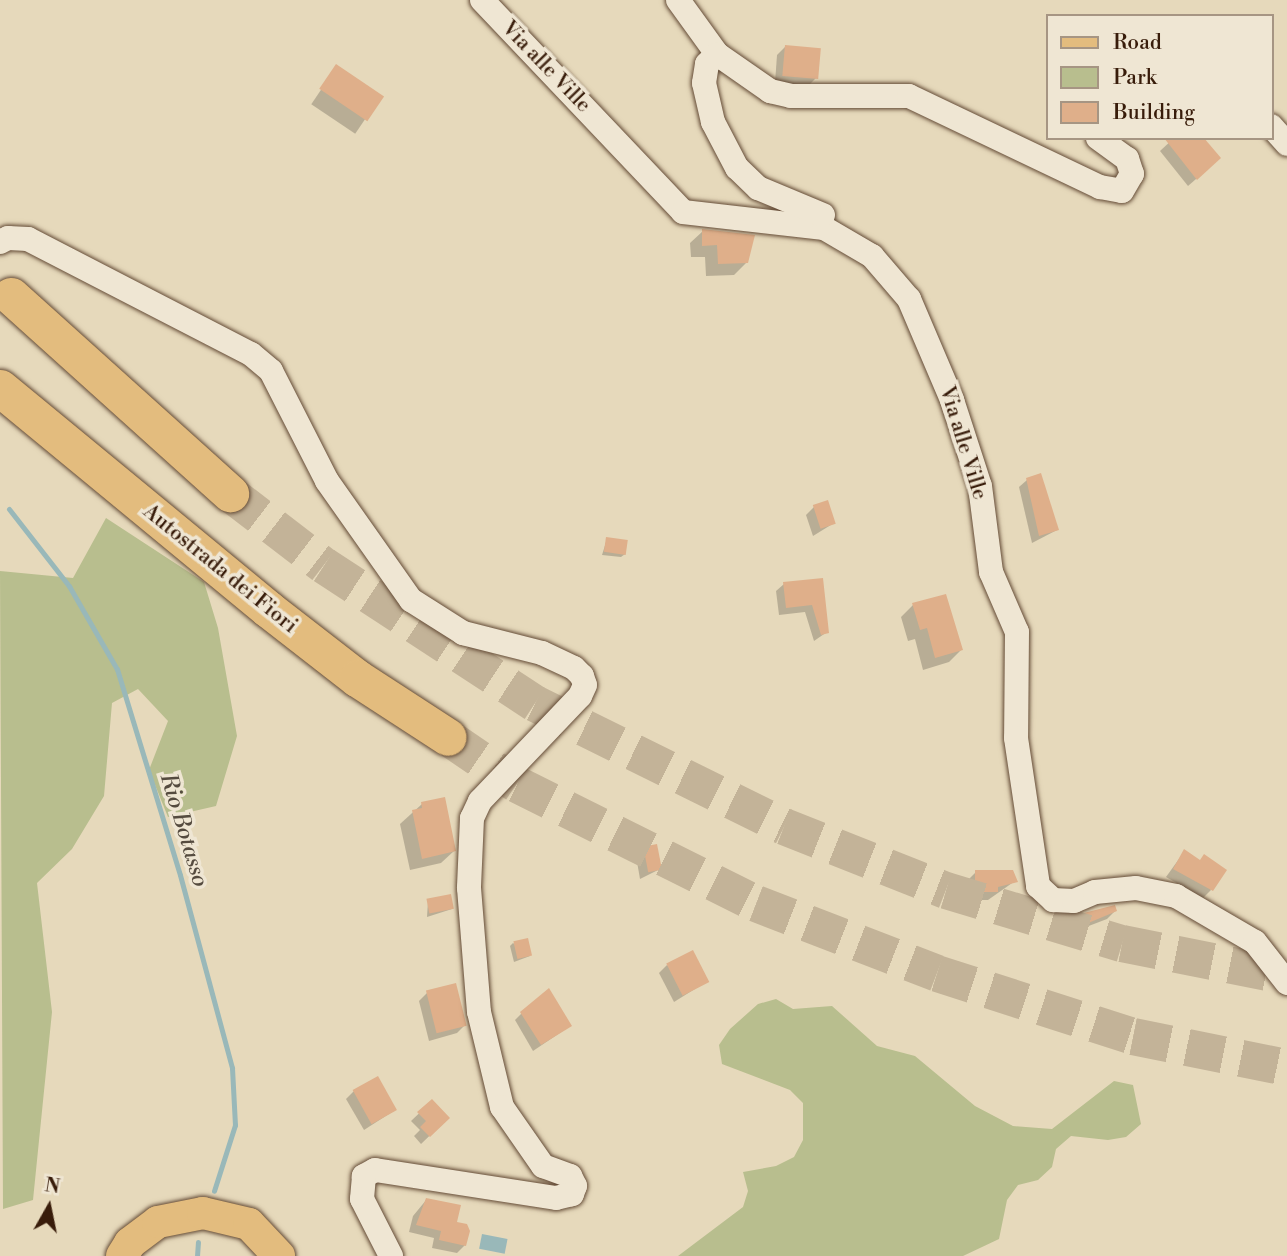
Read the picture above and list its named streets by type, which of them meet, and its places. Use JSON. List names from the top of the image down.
{
  "streets": {
    "highway": ["Autostrada dei Fiori"],
    "street": ["Via alle Ville"]
  },
  "water": ["Rio Botasso"],
  "legend": ["Road", "Park", "Building"],
  "north": "top"
}
